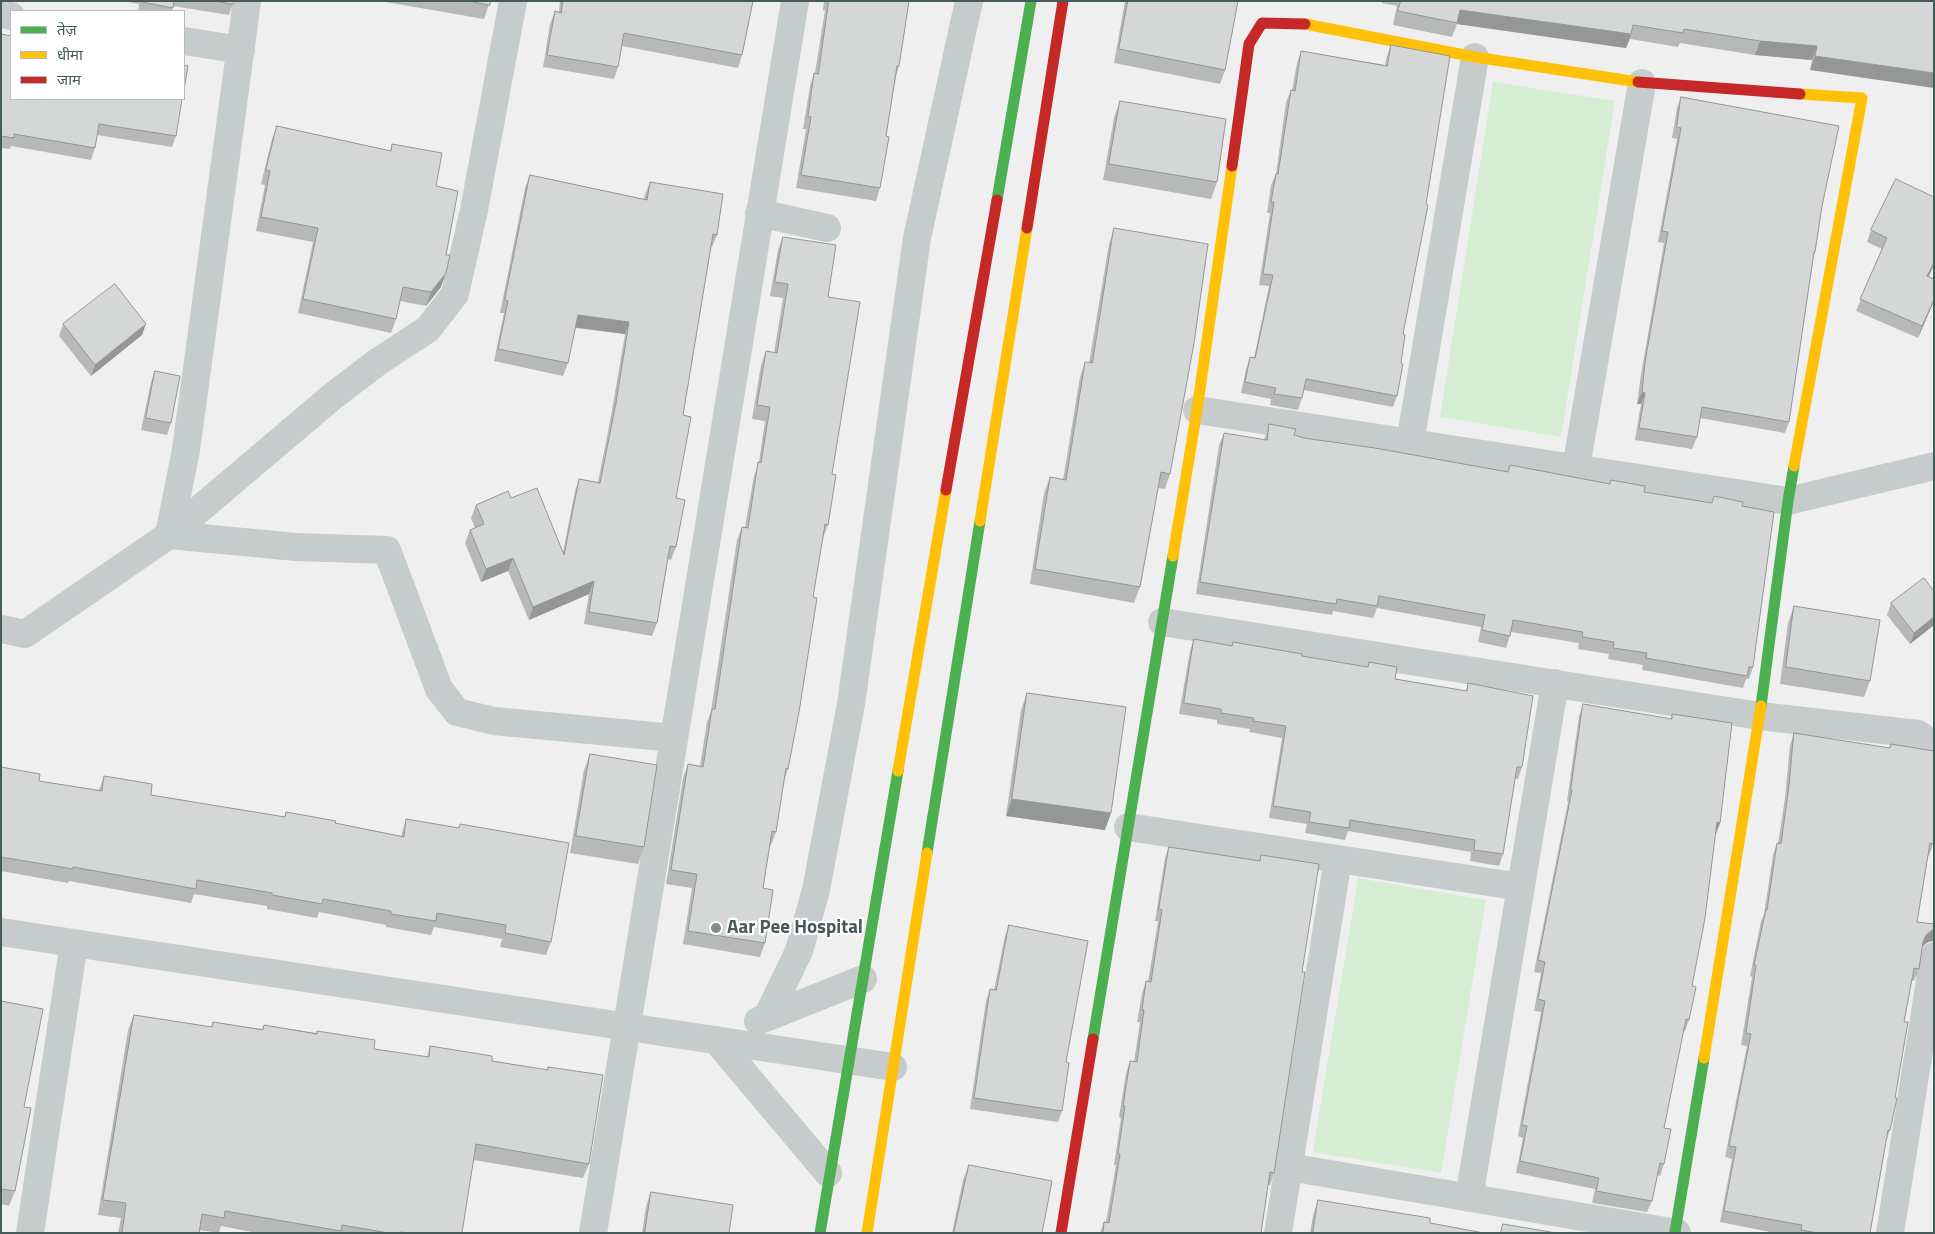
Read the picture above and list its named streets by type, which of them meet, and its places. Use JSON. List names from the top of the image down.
{
  "places": ["Aar Pee Hospital"],
  "legend": ["तेज़", "धीमा", "जाम"]
}
